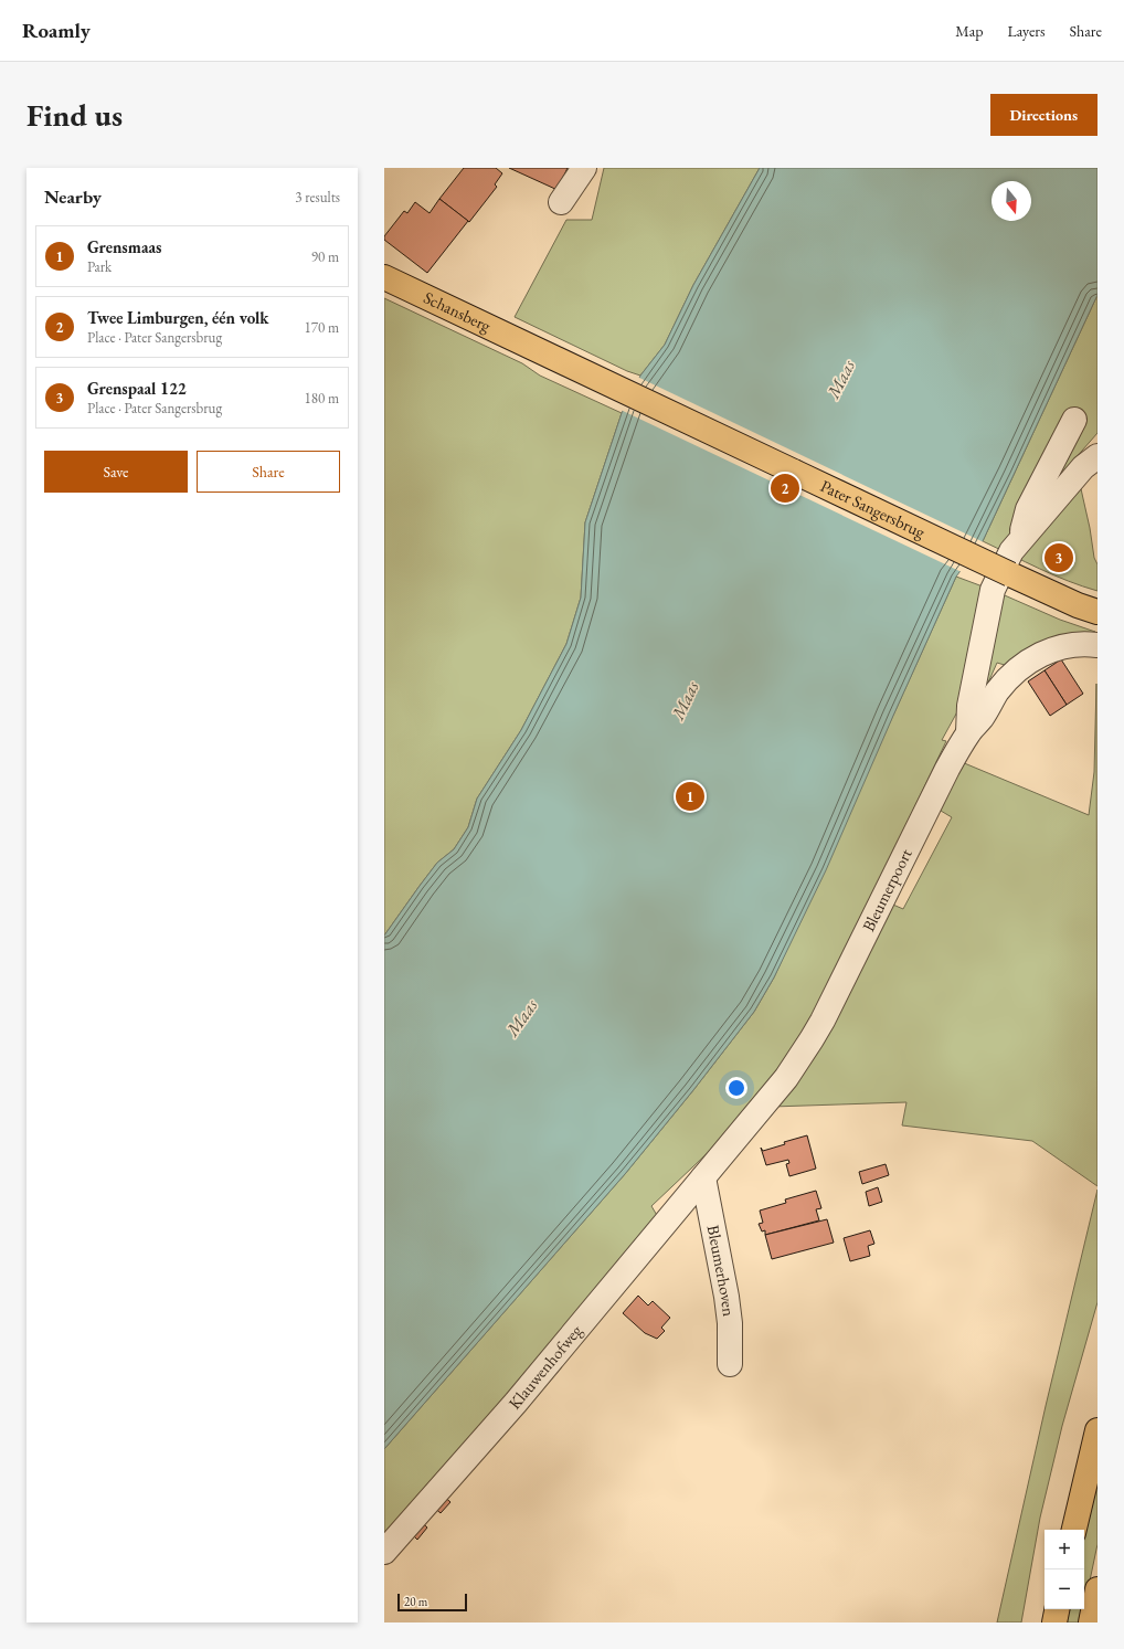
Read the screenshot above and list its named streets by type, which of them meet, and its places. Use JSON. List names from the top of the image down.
{
  "streets": {
    "main road": ["Schansberg", "Pater Sangersbrug"],
    "street": ["Bleumerpoort", "Bleumerhoven", "Klauwenhofweg"]
  },
  "crossings": [
    ["Schansberg", "Pater Sangersbrug"],
    ["Bleumerpoort", "Bleumerhoven"],
    ["Bleumerpoort", "Klauwenhofweg"],
    ["Bleumerhoven", "Klauwenhofweg"]
  ],
  "water": ["Maas"],
  "scale_bar": "20 m",
  "north": "bottom",
  "page": {
    "header": "Roamly",
    "nav": ["Map", "Layers", "Share"],
    "buttons": [
      "Directions",
      ["Save", "Share"]
    ],
    "title": "Find us",
    "heading": ["Nearby", "3 results"],
    "list": [
      {
        "mark": "1",
        "name": "Grensmaas",
        "note": "Park",
        "value": "90 m"
      },
      {
        "mark": "2",
        "name": "Twee Limburgen, één volk",
        "note": "Place · Pater Sangersbrug",
        "value": "170 m"
      },
      {
        "mark": "3",
        "name": "Grenspaal 122",
        "note": "Place · Pater Sangersbrug",
        "value": "180 m"
      }
    ],
    "pins": ["2", "3", "1"],
    "map_buttons": ["+", "−"],
    "scale": "20 m"
  }
}
